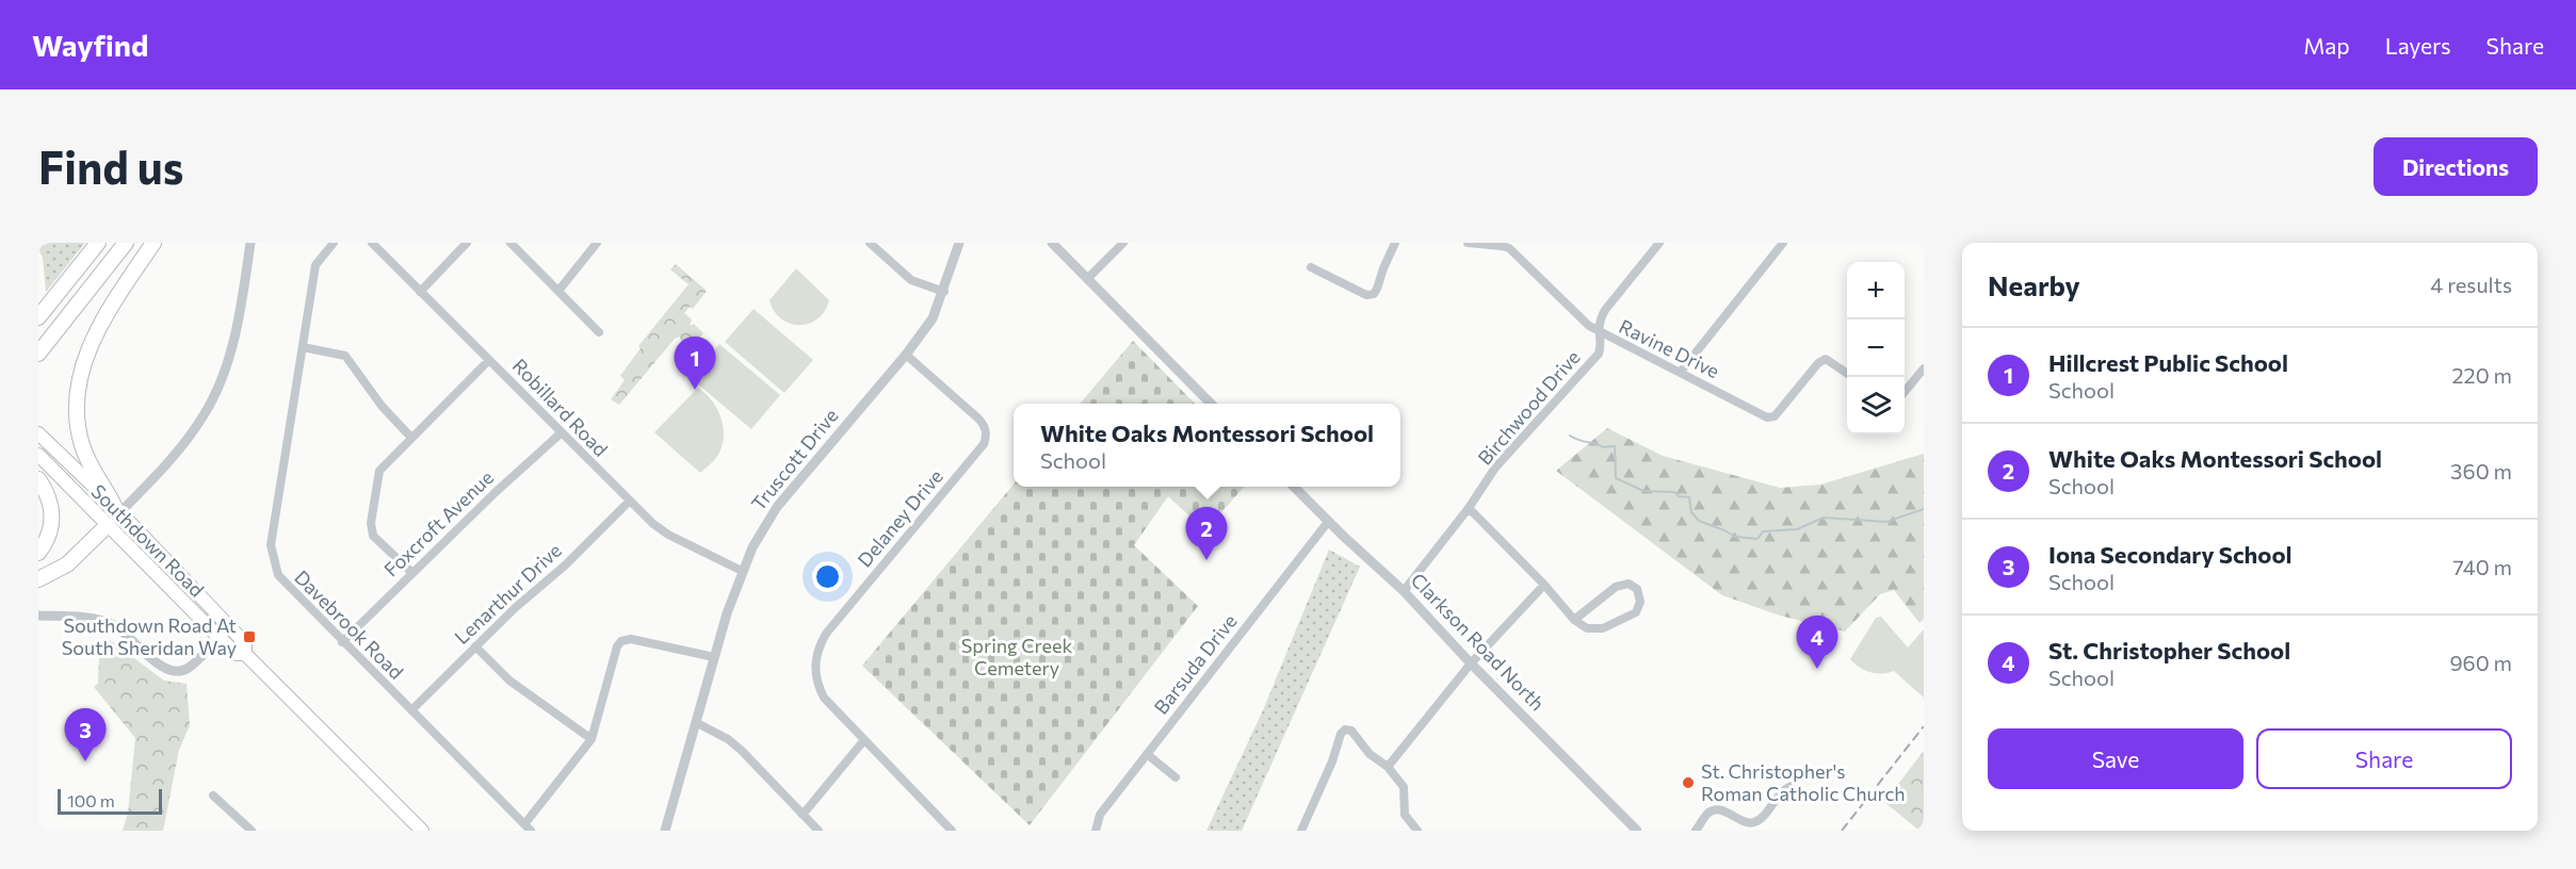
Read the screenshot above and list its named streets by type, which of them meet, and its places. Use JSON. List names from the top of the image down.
{
  "streets": {
    "main road": ["Southdown Road"],
    "street": [
      "Ravine Drive",
      "Robillard Road",
      "Birchwood Drive",
      "Truscott Drive",
      "Delaney Drive",
      "Foxcroft Avenue",
      "Lenarthur Drive",
      "Davebrook Road",
      "Clarkson Road North",
      "Barsuda Drive"
    ]
  },
  "crossings": [
    ["Ravine Drive", "Birchwood Drive"],
    ["Robillard Road", "Truscott Drive"],
    ["Robillard Road", "Foxcroft Avenue"],
    ["Robillard Road", "Lenarthur Drive"],
    ["Birchwood Drive", "Clarkson Road North"],
    ["Truscott Drive", "Delaney Drive"],
    ["Foxcroft Avenue", "Davebrook Road"],
    ["Lenarthur Drive", "Davebrook Road"],
    ["Clarkson Road North", "Barsuda Drive"]
  ],
  "parks": ["Spring Creek Cemetery"],
  "places": {
    "transit": ["Southdown Road At South Sheridan Way"],
    "other": ["St. Christopher's Roman Catholic Church"]
  },
  "scale_bar": "100 m",
  "page": {
    "header": "Wayfind",
    "nav": ["Map", "Layers", "Share"],
    "buttons": [
      "Directions",
      ["Save", "Share"]
    ],
    "title": "Find us",
    "heading": ["Nearby", "4 results"],
    "map_buttons": ["+", "−"],
    "list": [
      {
        "mark": "1",
        "name": "Hillcrest Public School",
        "note": "School",
        "value": "220 m"
      },
      {
        "mark": "2",
        "name": "White Oaks Montessori School",
        "note": "School",
        "value": "360 m"
      },
      {
        "mark": "3",
        "name": "Iona Secondary School",
        "note": "School",
        "value": "740 m"
      },
      {
        "mark": "4",
        "name": "St. Christopher School",
        "note": "School",
        "value": "960 m"
      }
    ],
    "pins": [
      "1",
      "2",
      "4",
      "3"
    ],
    "popup": ["White Oaks Montessori School", "School"],
    "scale": "100 m"
  }
}
